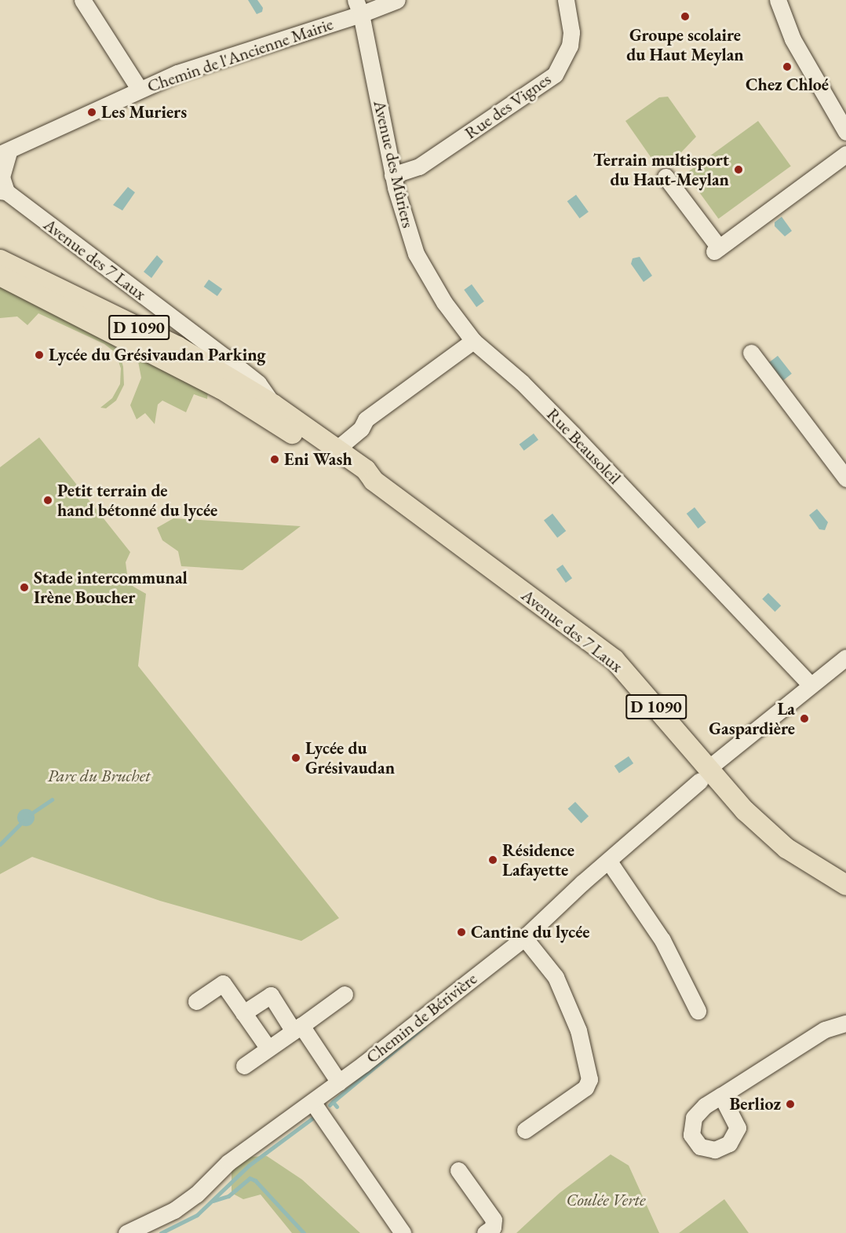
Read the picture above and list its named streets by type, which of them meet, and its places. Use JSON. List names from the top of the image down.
{
  "streets": {
    "main road": ["Avenue des 7 Laux", "D 1090"],
    "street": [
      "Chemin de l'Ancienne Mairie",
      "Rue des Vignes",
      "Avenue des Mûriers",
      "Rue Beausoleil",
      "Chemin de Bérivière"
    ]
  },
  "crossings": [
    ["Chemin de l'Ancienne Mairie", "Avenue des Mûriers"],
    ["Rue des Vignes", "Avenue des Mûriers"],
    ["Avenue des Mûriers", "Rue Beausoleil"],
    ["Avenue des 7 Laux", "D 1090"],
    ["Avenue des 7 Laux", "Chemin de Bérivière"],
    ["Rue Beausoleil", "Chemin de Bérivière"]
  ],
  "parks": ["Parc du Bruchet", "Coulée Verte"],
  "places": [
    "Groupe scolaire du Haut Meylan",
    "Chez Chloé",
    "Les Muriers",
    "Terrain multisport du Haut-Meylan",
    "Lycée du Grésivaudan Parking",
    "Eni Wash",
    "Petit terrain de hand bétonné du lycée",
    "Stade intercommunal Irène Boucher",
    "La Gaspardière",
    "Lycée du Grésivaudan",
    "Résidence Lafayette",
    "Cantine du lycée",
    "Berlioz"
  ]
}
